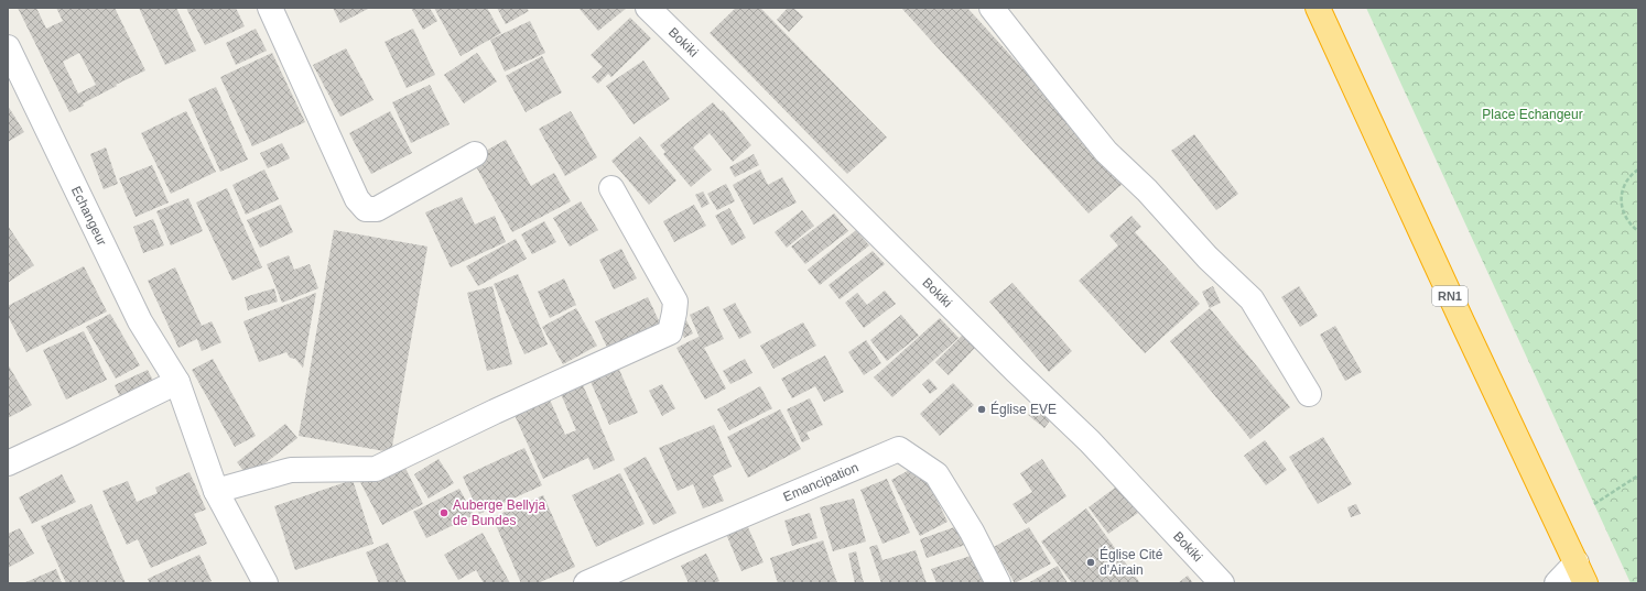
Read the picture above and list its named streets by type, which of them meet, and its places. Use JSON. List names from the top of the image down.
{
  "streets": {
    "highway": ["RN1"],
    "street": ["Bokiki", "Echangeur", "Emancipation"]
  },
  "parks": ["Place Echangeur"],
  "places": ["Église EVE", "Auberge Bellyja de Bundes", "Église Cité d'Airain"]
}
